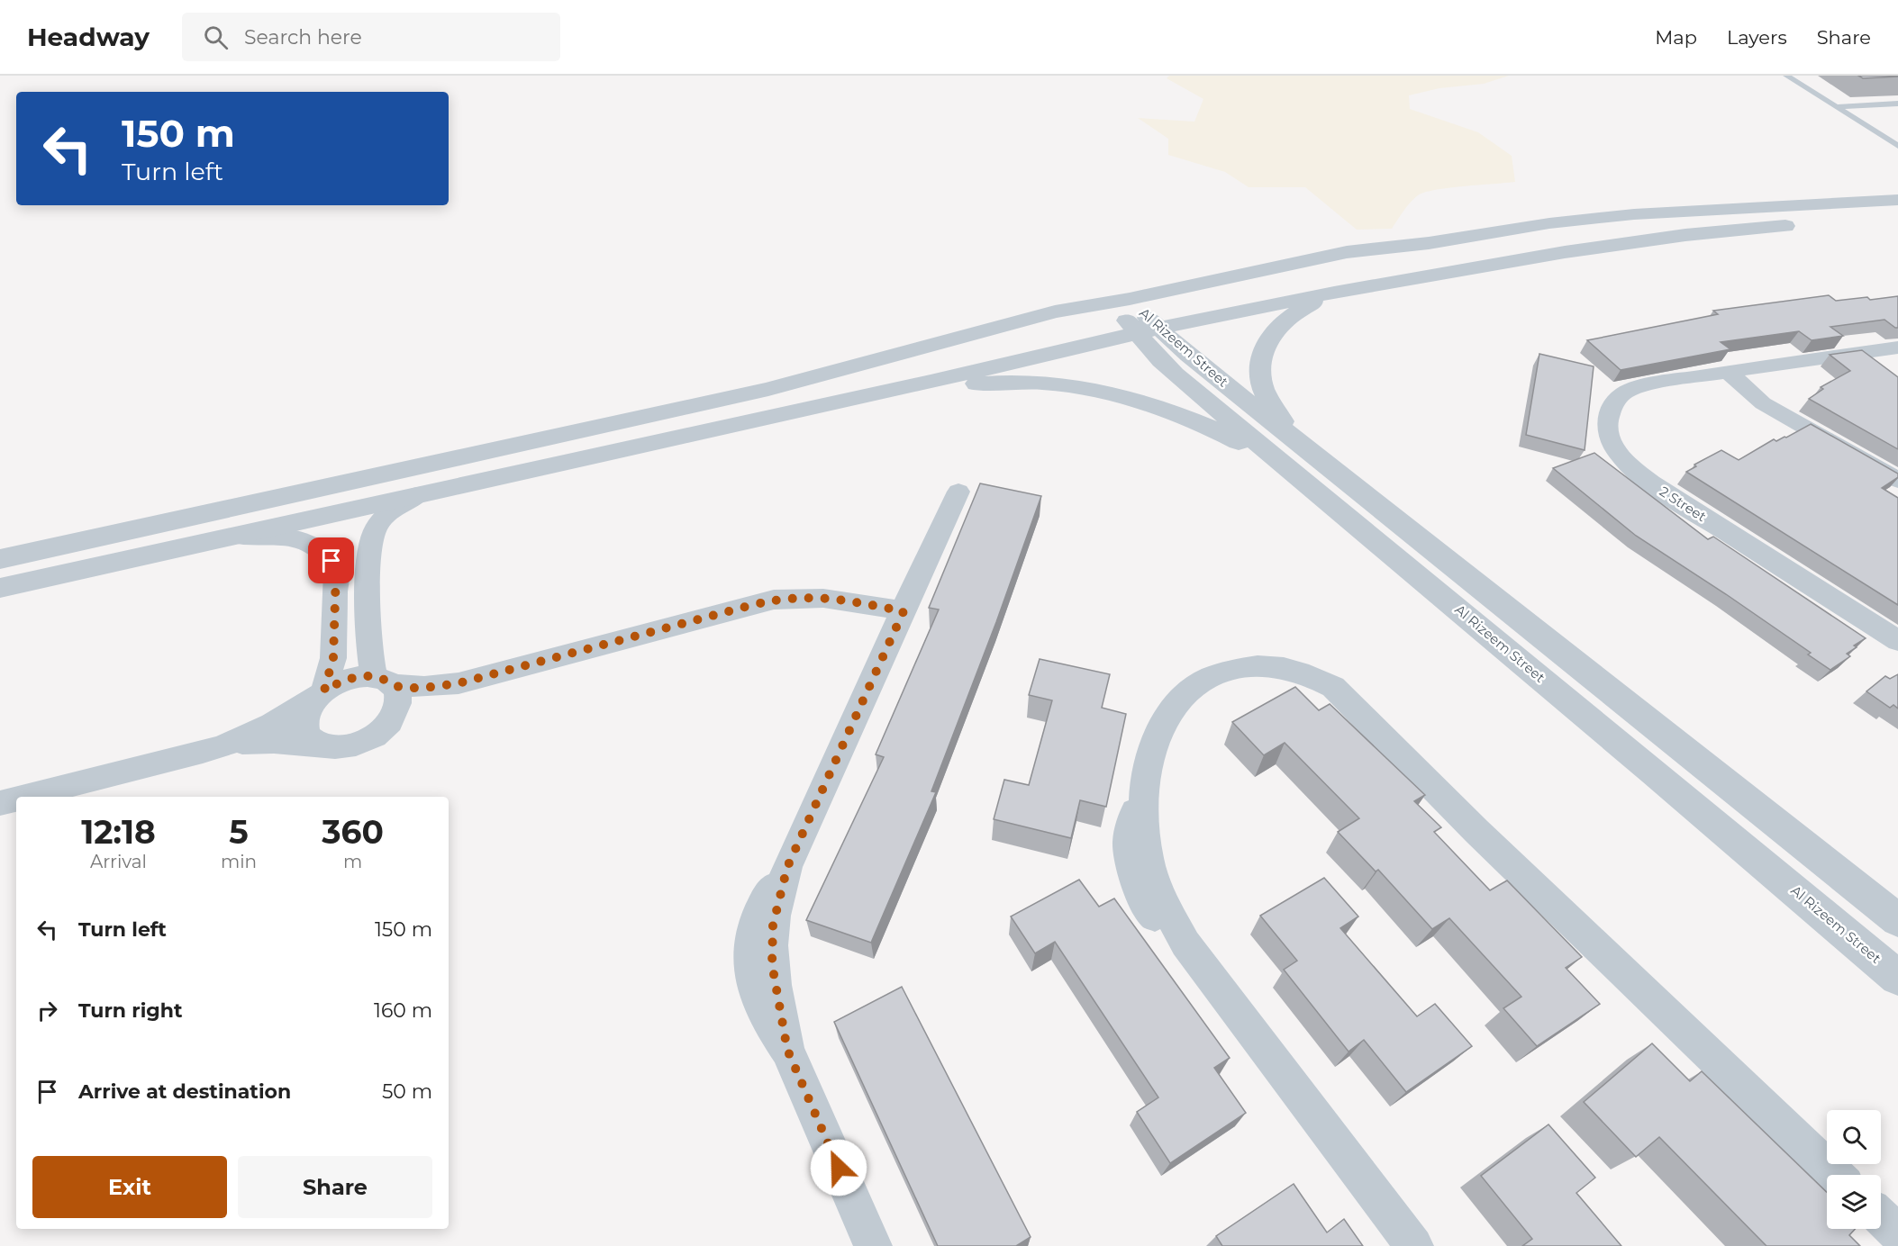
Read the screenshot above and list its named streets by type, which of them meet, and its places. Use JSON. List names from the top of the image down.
{
  "streets": {
    "street": ["Al Rizeem Street", "2 Street"]
  },
  "page": {
    "header": "Headway",
    "search": "Search here",
    "nav": ["Map", "Layers", "Share"],
    "turn": ["150 m", "Turn left"],
    "eta": [
      "12:18",
      "Arrival",
      "5",
      "min",
      "360",
      "m"
    ],
    "list": [
      {
        "name": "Turn left",
        "value": "150 m"
      },
      {
        "name": "Turn right",
        "value": "160 m"
      },
      {
        "name": "Arrive at destination",
        "value": "50 m"
      }
    ],
    "buttons": ["Exit", "Share"]
  }
}
